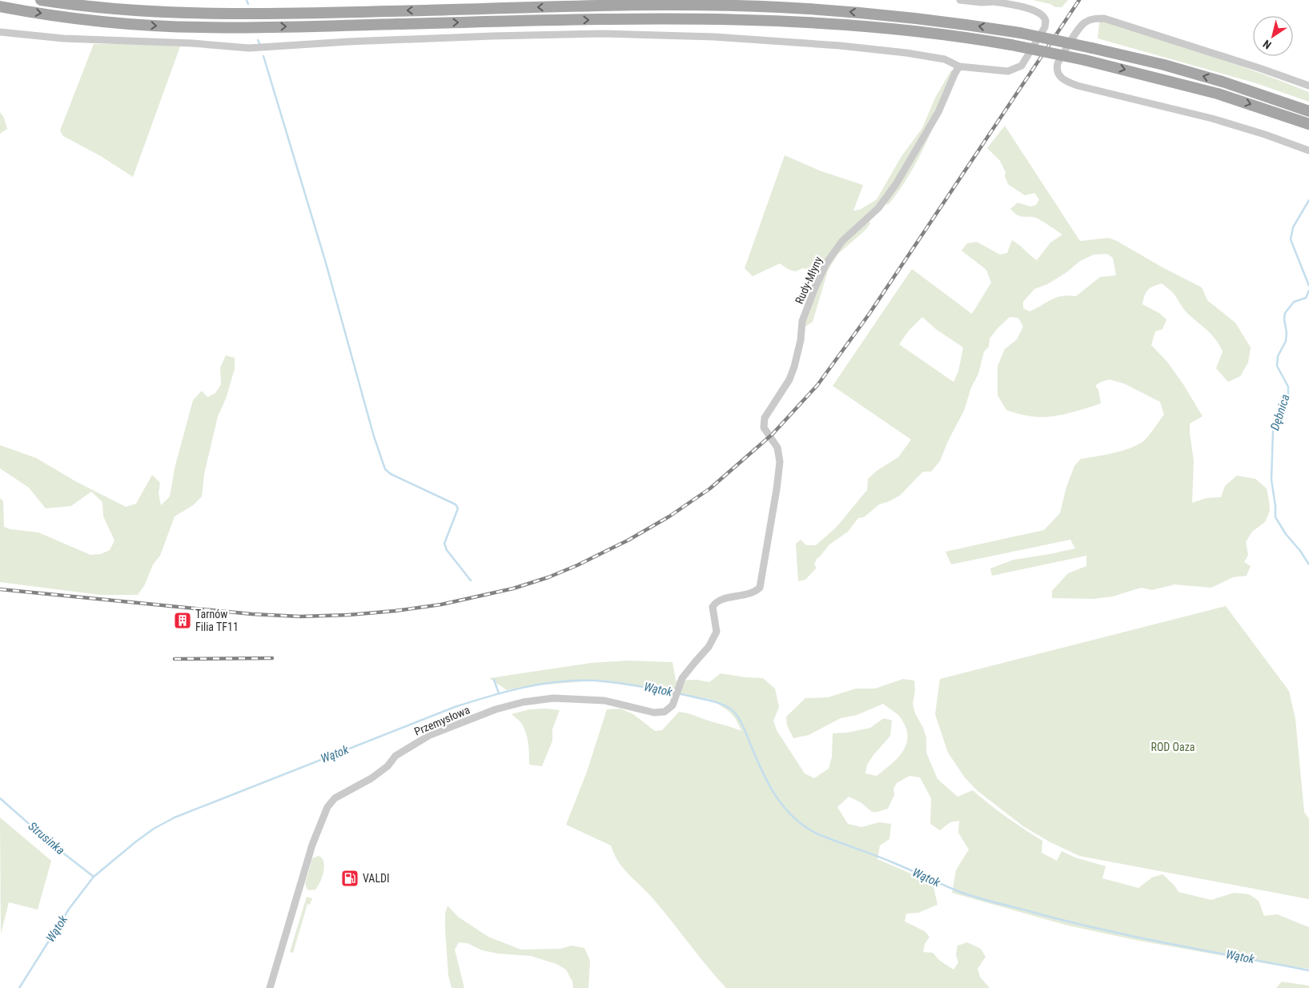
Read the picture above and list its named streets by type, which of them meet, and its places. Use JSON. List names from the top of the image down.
{
  "streets": {
    "street": ["Rudy-Młyny", "Przemysłowa"]
  },
  "crossings": [
    ["Rudy-Młyny", "Przemysłowa"]
  ],
  "water": ["Dębnica", "Wątok", "Strusinka"],
  "parks": ["ROD Oaza"],
  "places": {
    "building": ["Tarnów Filia TF11"],
    "fuel station": ["VALDI"]
  },
  "north": "bottom left"
}
